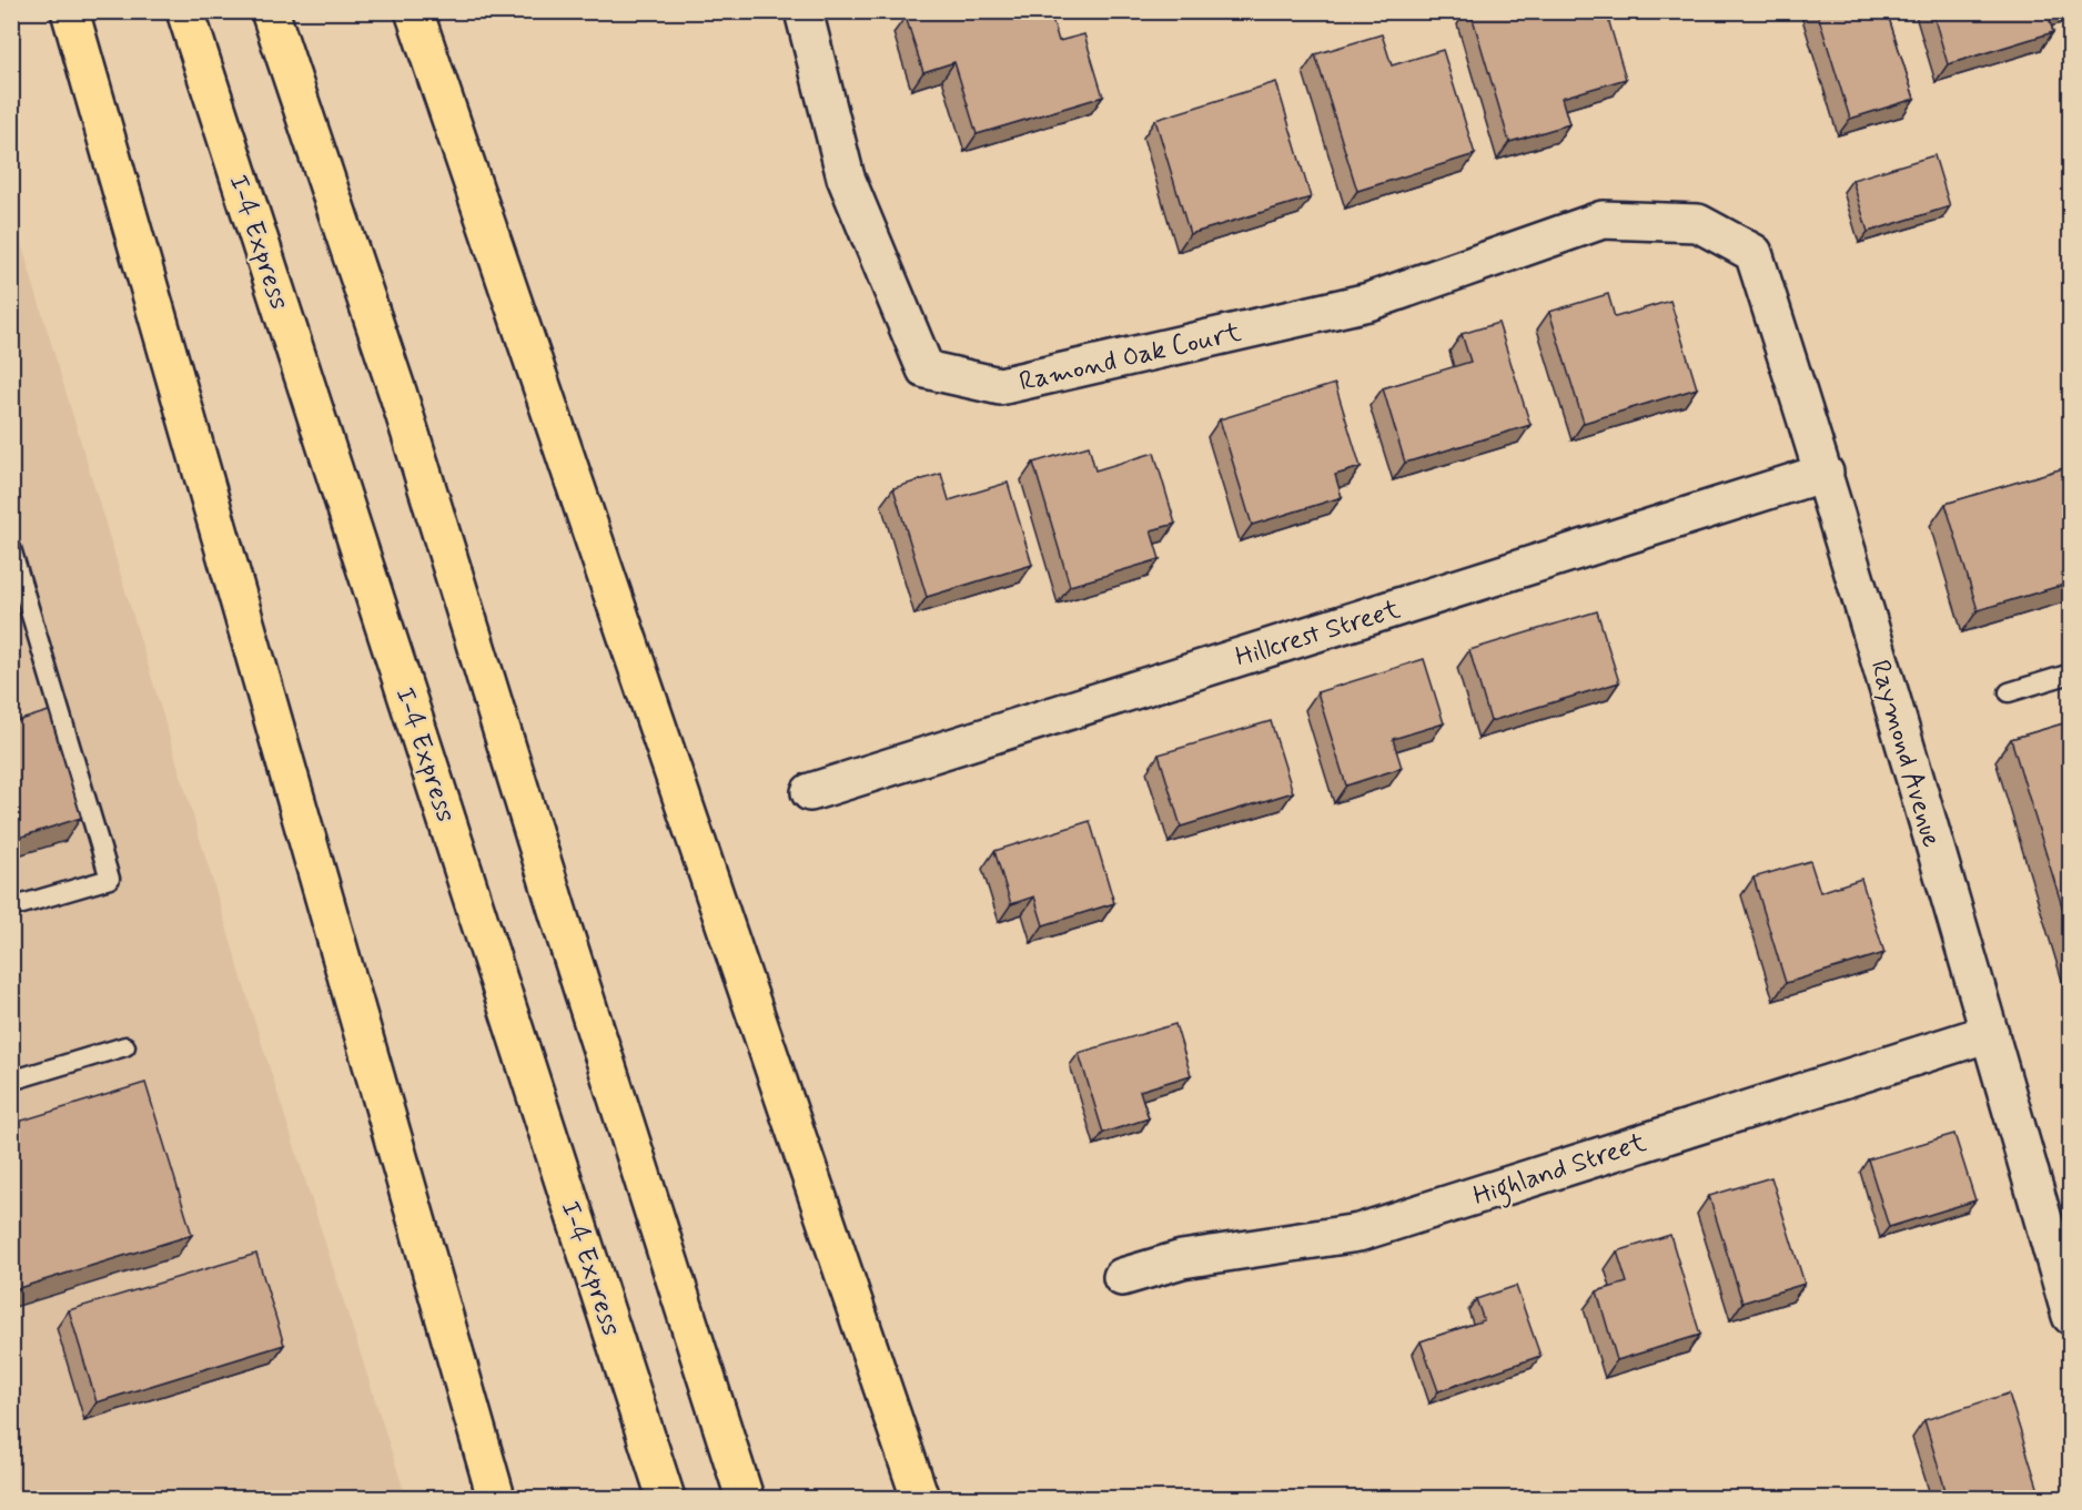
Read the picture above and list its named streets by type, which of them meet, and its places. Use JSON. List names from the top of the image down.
{
  "streets": {
    "highway": ["I-4 Express"],
    "street": [
      "Ramond Oak Court",
      "Hillcrest Street",
      "Raymond Avenue",
      "Highland Street"
    ]
  },
  "crossings": [
    ["Ramond Oak Court", "Raymond Avenue"],
    ["Hillcrest Street", "Raymond Avenue"],
    ["Raymond Avenue", "Highland Street"]
  ]
}
